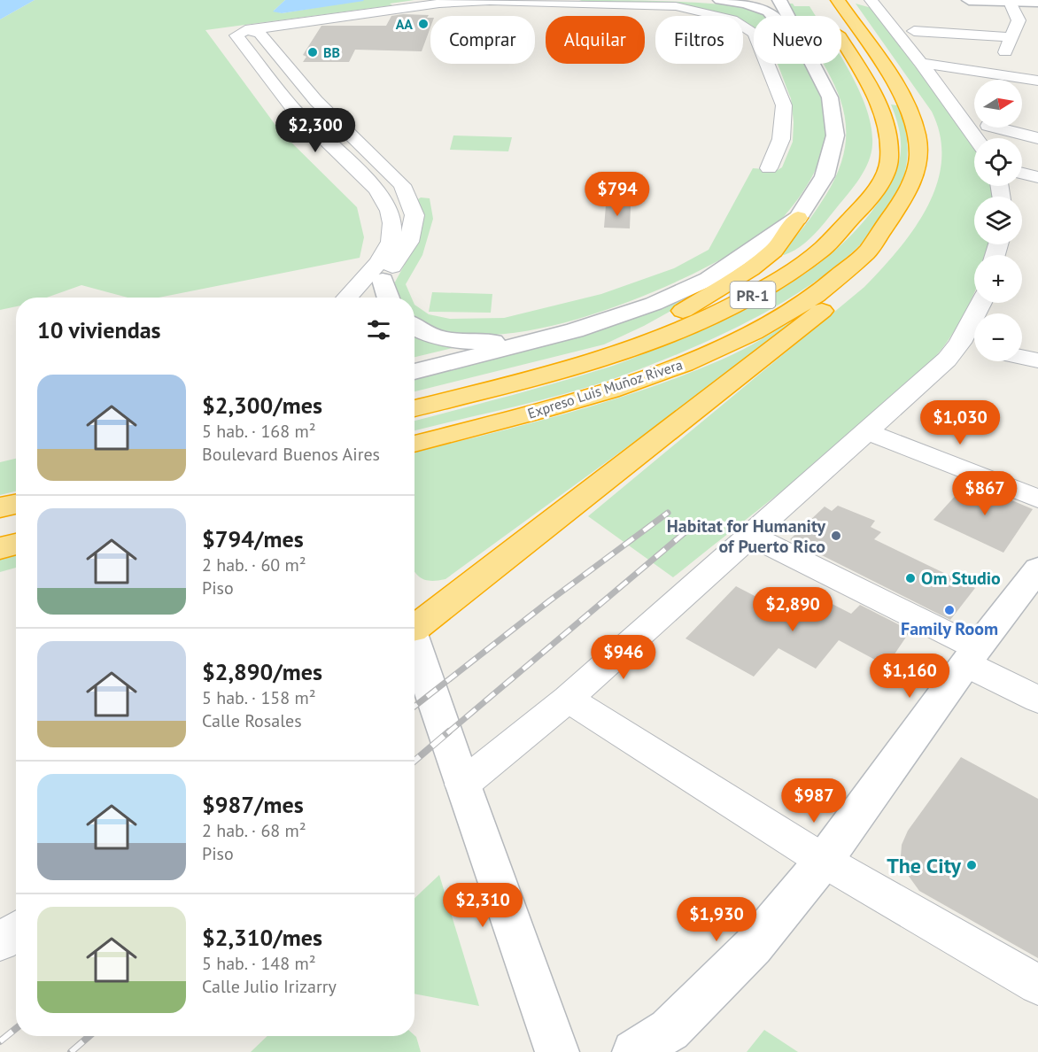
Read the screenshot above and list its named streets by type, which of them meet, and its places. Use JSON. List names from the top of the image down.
{
  "streets": {
    "highway": ["PR-1", "Expreso Luis Muñoz Rivera"]
  },
  "places": [
    "AA",
    "BB",
    "Habitat for Humanity of Puerto Rico",
    "Om Studio",
    "Family Room",
    "The City"
  ],
  "north": "right",
  "page": {
    "chip": [
      "Comprar",
      "Alquilar",
      "Filtros",
      "Nuevo"
    ],
    "map_buttons": ["+", "−"],
    "price": [
      "$2,300",
      "$794",
      "$1,030",
      "$867",
      "$2,890",
      "$946",
      "$1,160",
      "$987",
      "$2,310",
      "$1,930"
    ],
    "heading": "10 viviendas",
    "list": [
      {
        "name": "$2,300/mes",
        "note": "5 hab. · 168 m² · Boulevard Buenos Aires"
      },
      {
        "name": "$794/mes",
        "note": "2 hab. · 60 m² · Piso"
      },
      {
        "name": "$2,890/mes",
        "note": "5 hab. · 158 m² · Calle Rosales"
      },
      {
        "name": "$987/mes",
        "note": "2 hab. · 68 m² · Piso"
      },
      {
        "name": "$2,310/mes",
        "note": "5 hab. · 148 m² · Calle Julio Irizarry"
      }
    ]
  }
}
